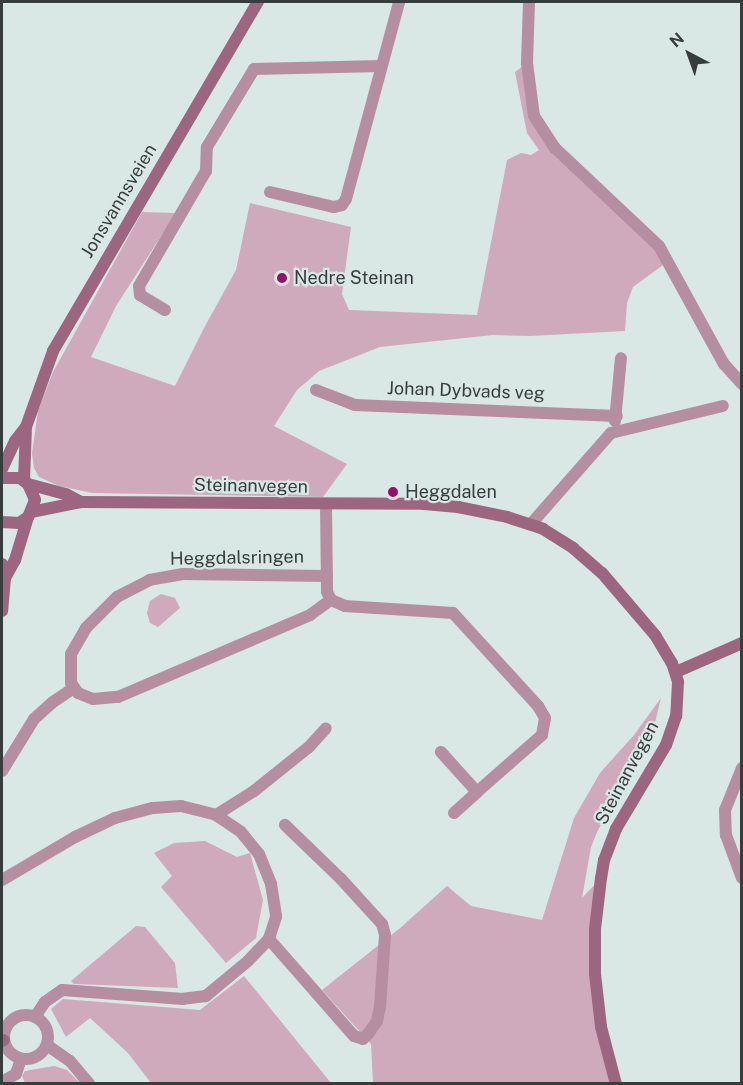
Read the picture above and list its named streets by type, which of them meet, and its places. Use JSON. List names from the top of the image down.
{
  "streets": {
    "main road": ["Jonsvannsveien", "Steinanvegen"],
    "street": ["Johan Dybvads veg", "Heggdalsringen"]
  },
  "crossings": [
    ["Jonsvannsveien", "Steinanvegen"],
    ["Steinanvegen", "Heggdalsringen"]
  ],
  "places": ["Nedre Steinan", "Heggdalen"],
  "north": "top left"
}
